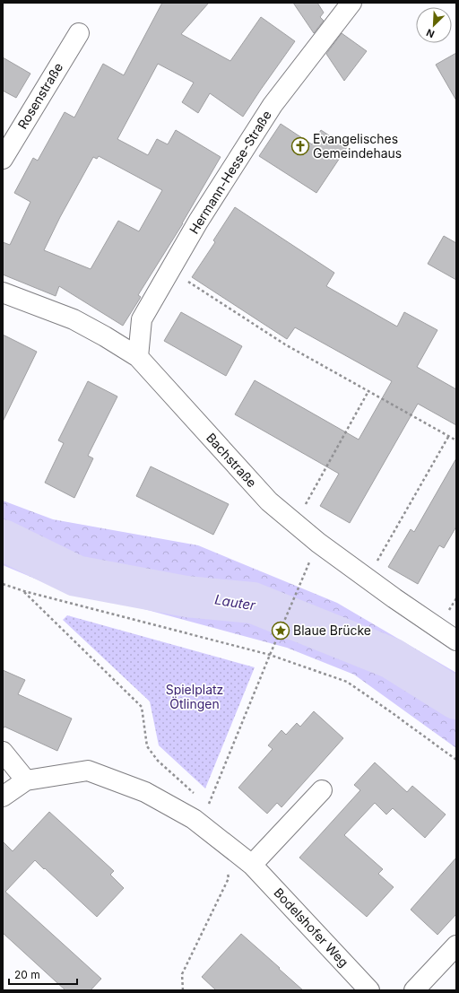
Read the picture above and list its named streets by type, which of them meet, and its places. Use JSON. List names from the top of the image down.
{
  "streets": {
    "street": [
      "Rosenstraße",
      "Hermann-Hesse-Straße",
      "Bachstraße",
      "Bodelshofer Weg"
    ]
  },
  "crossings": [
    ["Hermann-Hesse-Straße", "Bachstraße"]
  ],
  "water": ["Lauter"],
  "parks": ["Spielplatz Ötlingen"],
  "places": {
    "church": ["Evangelisches Gemeindehaus"],
    "place": ["Blaue Brücke"]
  },
  "scale_bar": "20 m",
  "north": "bottom left"
}
